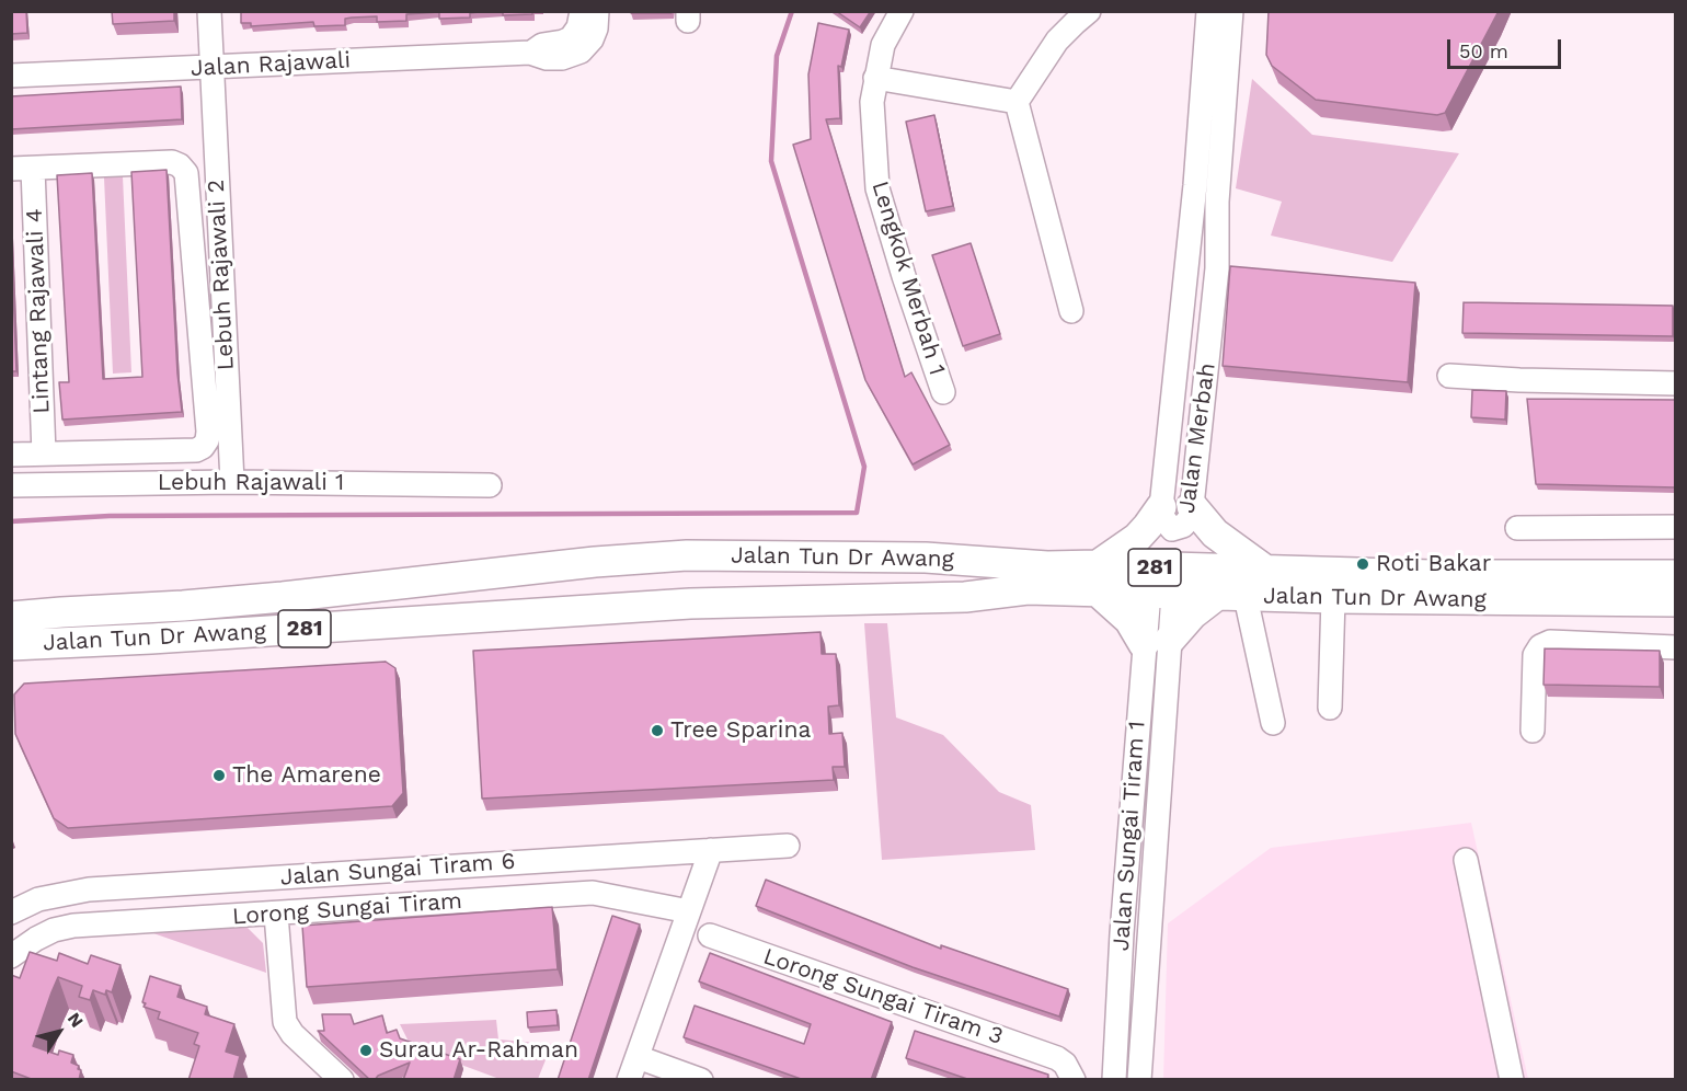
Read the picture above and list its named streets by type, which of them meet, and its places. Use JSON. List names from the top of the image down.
{
  "streets": {
    "main road": ["Jalan Tun Dr Awang", "281"],
    "street": [
      "Jalan Rajawali",
      "Lebuh Rajawali 2",
      "Lengkok Merbah 1",
      "Lintang Rajawali 4",
      "Jalan Merbah",
      "Lebuh Rajawali 1",
      "Jalan Sungai Tiram 1",
      "Jalan Sungai Tiram 6",
      "Lorong Sungai Tiram",
      "Lorong Sungai Tiram 3"
    ]
  },
  "crossings": [
    ["Jalan Rajawali", "Lebuh Rajawali 2"],
    ["Lebuh Rajawali 2", "Lebuh Rajawali 1"],
    ["Jalan Tun Dr Awang", "Jalan Sungai Tiram 1"]
  ],
  "places": [
    "Roti Bakar",
    "Tree Sparina",
    "The Amarene",
    "Surau Ar-Rahman"
  ],
  "scale_bar": "50 m",
  "north": "top right"
}
